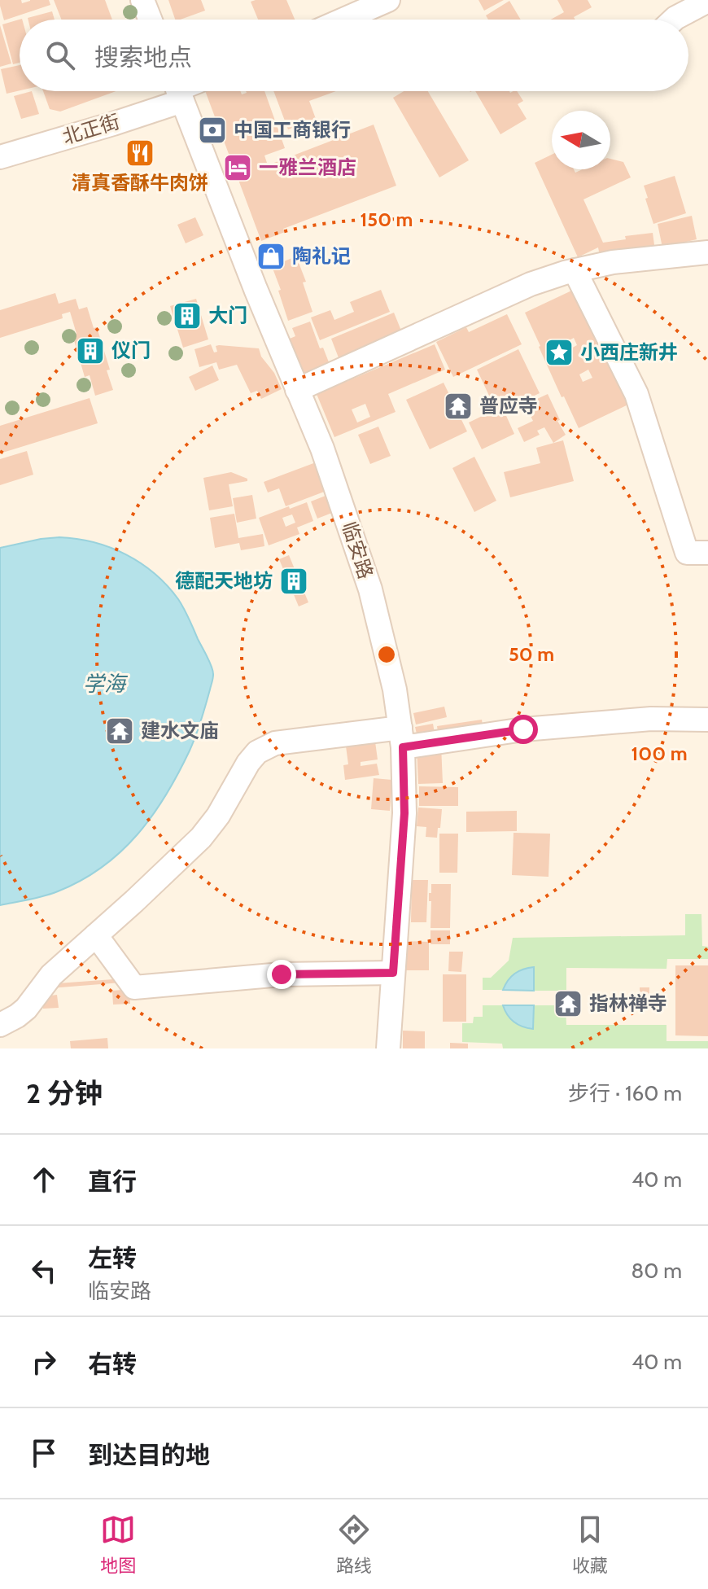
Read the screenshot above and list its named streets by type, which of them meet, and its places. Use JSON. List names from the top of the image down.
{
  "streets": {
    "street": ["北正街", "临安路"]
  },
  "water": ["学海"],
  "places": {
    "bank": ["中国工商银行"],
    "restaurant": ["清真香酥牛肉饼"],
    "hotel": ["一雅兰酒店"],
    "shop": ["陶礼记"],
    "building": ["大门", "仪门", "德配天地坊"],
    "place": ["小西庄新井"],
    "temple": ["普应寺", "建水文庙", "指林禅寺"]
  },
  "north": "left",
  "page": {
    "search": "搜索地点",
    "heading": ["2 分钟", "步行 · 160 m"],
    "list": [
      ["直行", "40 m"],
      ["左转", "临安路", "80 m"],
      ["右转", "40 m"],
      "到达目的地"
    ],
    "nav": ["地图", "路线", "收藏"]
  },
  "rings": ["150 m", "50 m", "100 m"]
}
